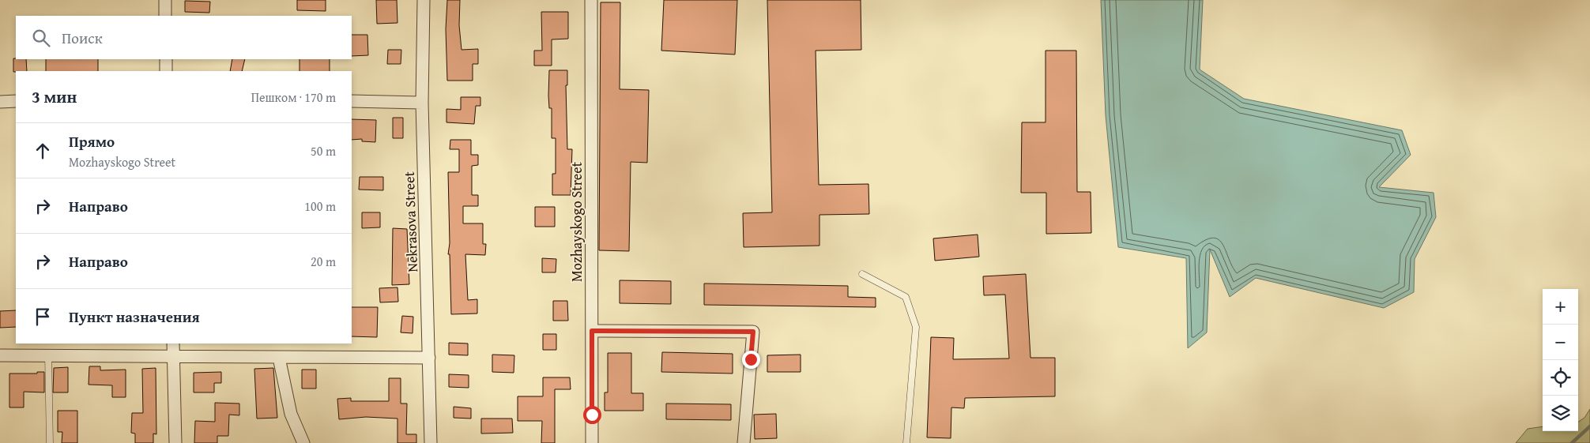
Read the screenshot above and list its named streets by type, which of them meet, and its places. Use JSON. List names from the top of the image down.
{
  "streets": {
    "street": ["Nekrasova Street", "Mozhayskogo Street"]
  },
  "page": {
    "search": "Поиск",
    "heading": ["3 мин", "Пешком · 170 m"],
    "list": [
      ["Прямо", "Mozhayskogo Street", "50 m"],
      ["Направо", "100 m"],
      ["Направо", "20 m"],
      "Пункт назначения"
    ],
    "map_buttons": ["+", "−"]
  }
}
